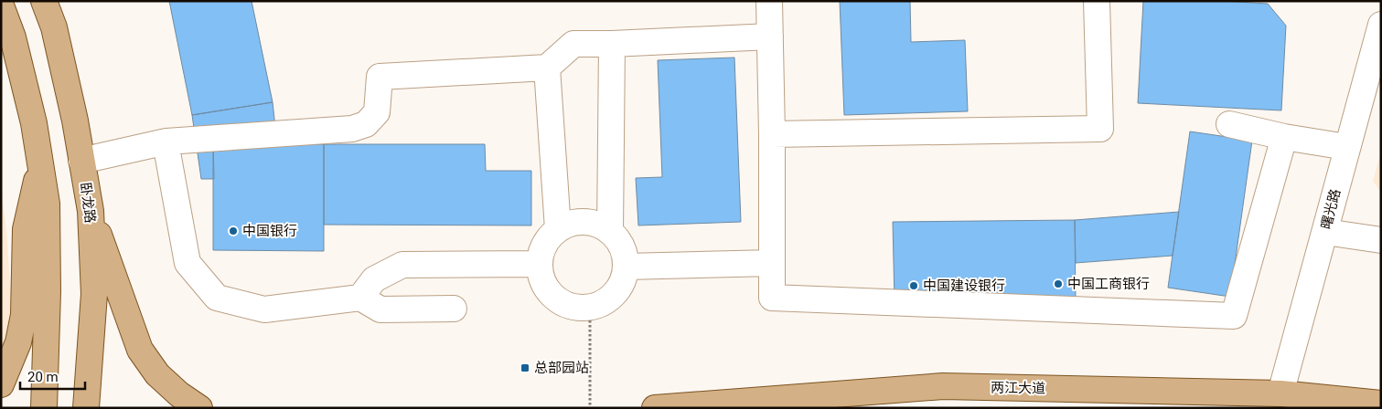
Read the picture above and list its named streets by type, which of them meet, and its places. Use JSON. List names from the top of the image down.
{
  "streets": {
    "main road": ["卧龙路", "两江大道"],
    "street": ["曙光路"]
  },
  "crossings": [
    ["曙光路", "两江大道"]
  ],
  "places": {
    "other": ["中国银行", "中国工商银行", "中国建设银行"],
    "transit": ["总部园站"]
  },
  "scale_bar": "20 m"
}
